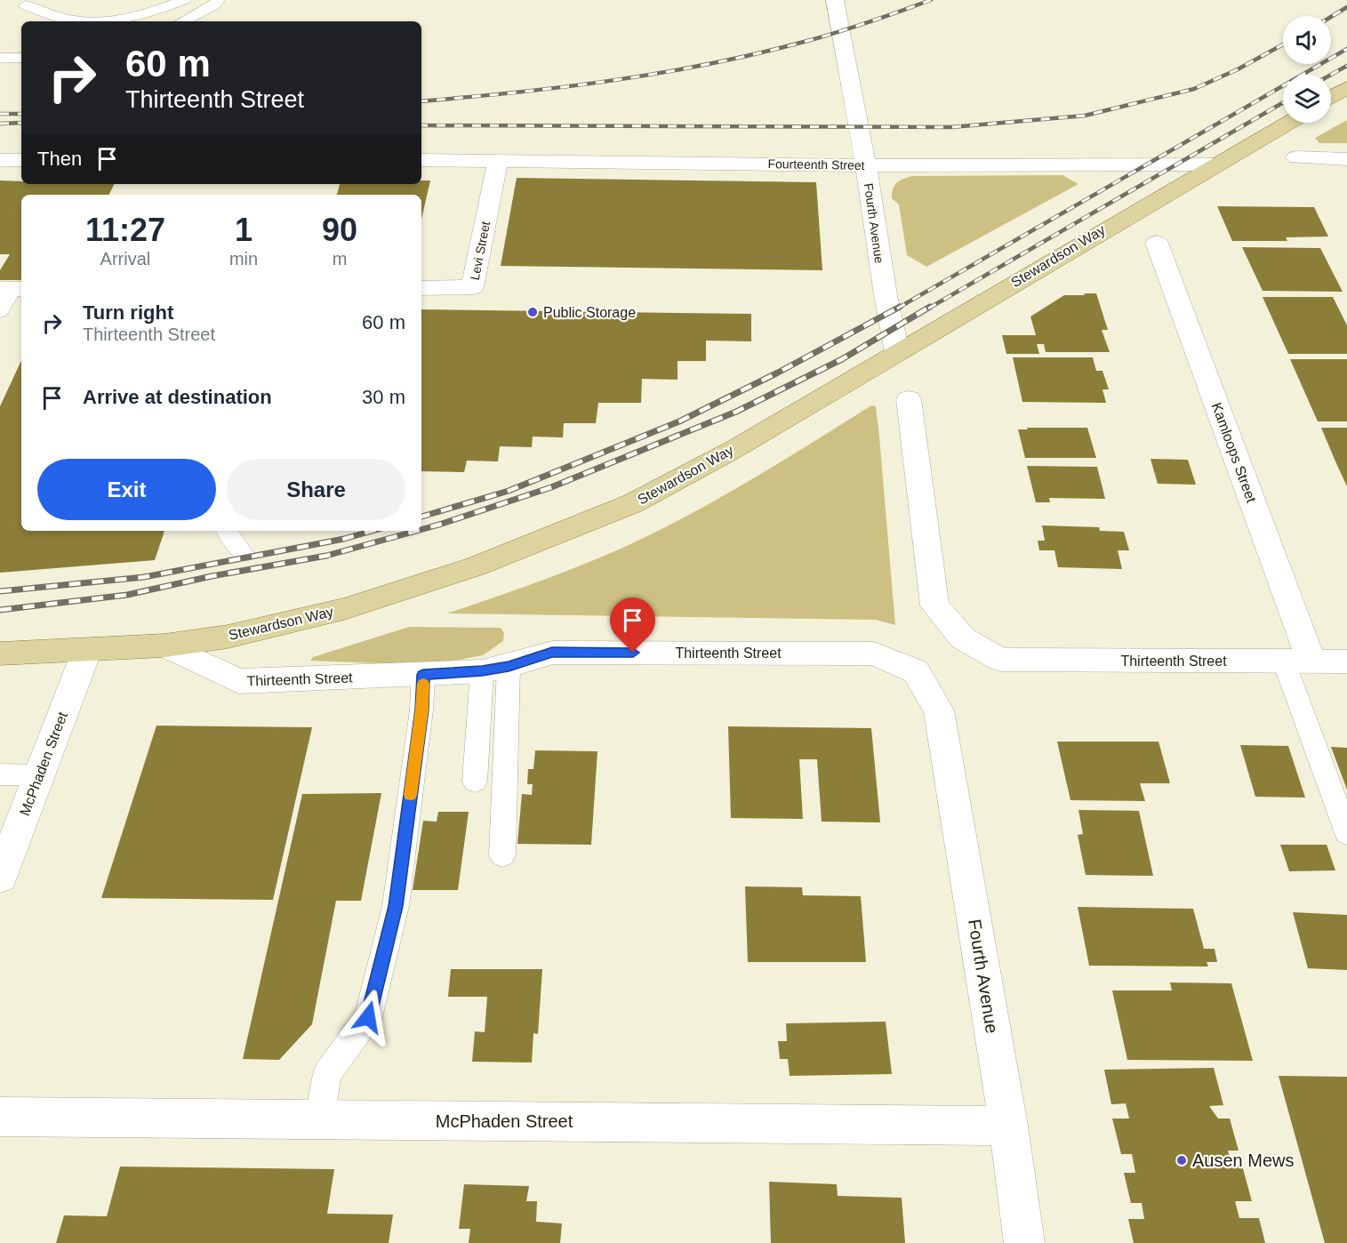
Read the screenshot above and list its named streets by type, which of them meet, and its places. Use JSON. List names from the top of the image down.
{
  "streets": {
    "main road": ["Stewardson Way"],
    "street": [
      "Fourteenth Street",
      "Fourth Avenue",
      "Levi Street",
      "Kamloops Street",
      "Thirteenth Street",
      "McPhaden Street"
    ]
  },
  "crossings": [
    ["Fourteenth Street", "Fourth Avenue"],
    ["Fourteenth Street", "Levi Street"],
    ["Fourteenth Street", "Stewardson Way"],
    ["Fourth Avenue", "Stewardson Way"],
    ["Fourth Avenue", "Thirteenth Street"],
    ["Fourth Avenue", "McPhaden Street"],
    ["Stewardson Way", "Thirteenth Street"],
    ["Stewardson Way", "McPhaden Street"],
    ["Kamloops Street", "Thirteenth Street"]
  ],
  "places": ["Public Storage", "Ausen Mews"],
  "page": {
    "turn": ["60 m", "Thirteenth Street"],
    "then": "Then",
    "eta": [
      "11:27",
      "Arrival",
      "1",
      "min",
      "90",
      "m"
    ],
    "list": [
      {
        "name": "Turn right",
        "note": "Thirteenth Street",
        "value": "60 m"
      },
      {
        "name": "Arrive at destination",
        "value": "30 m"
      }
    ],
    "buttons": ["Exit", "Share"]
  }
}
